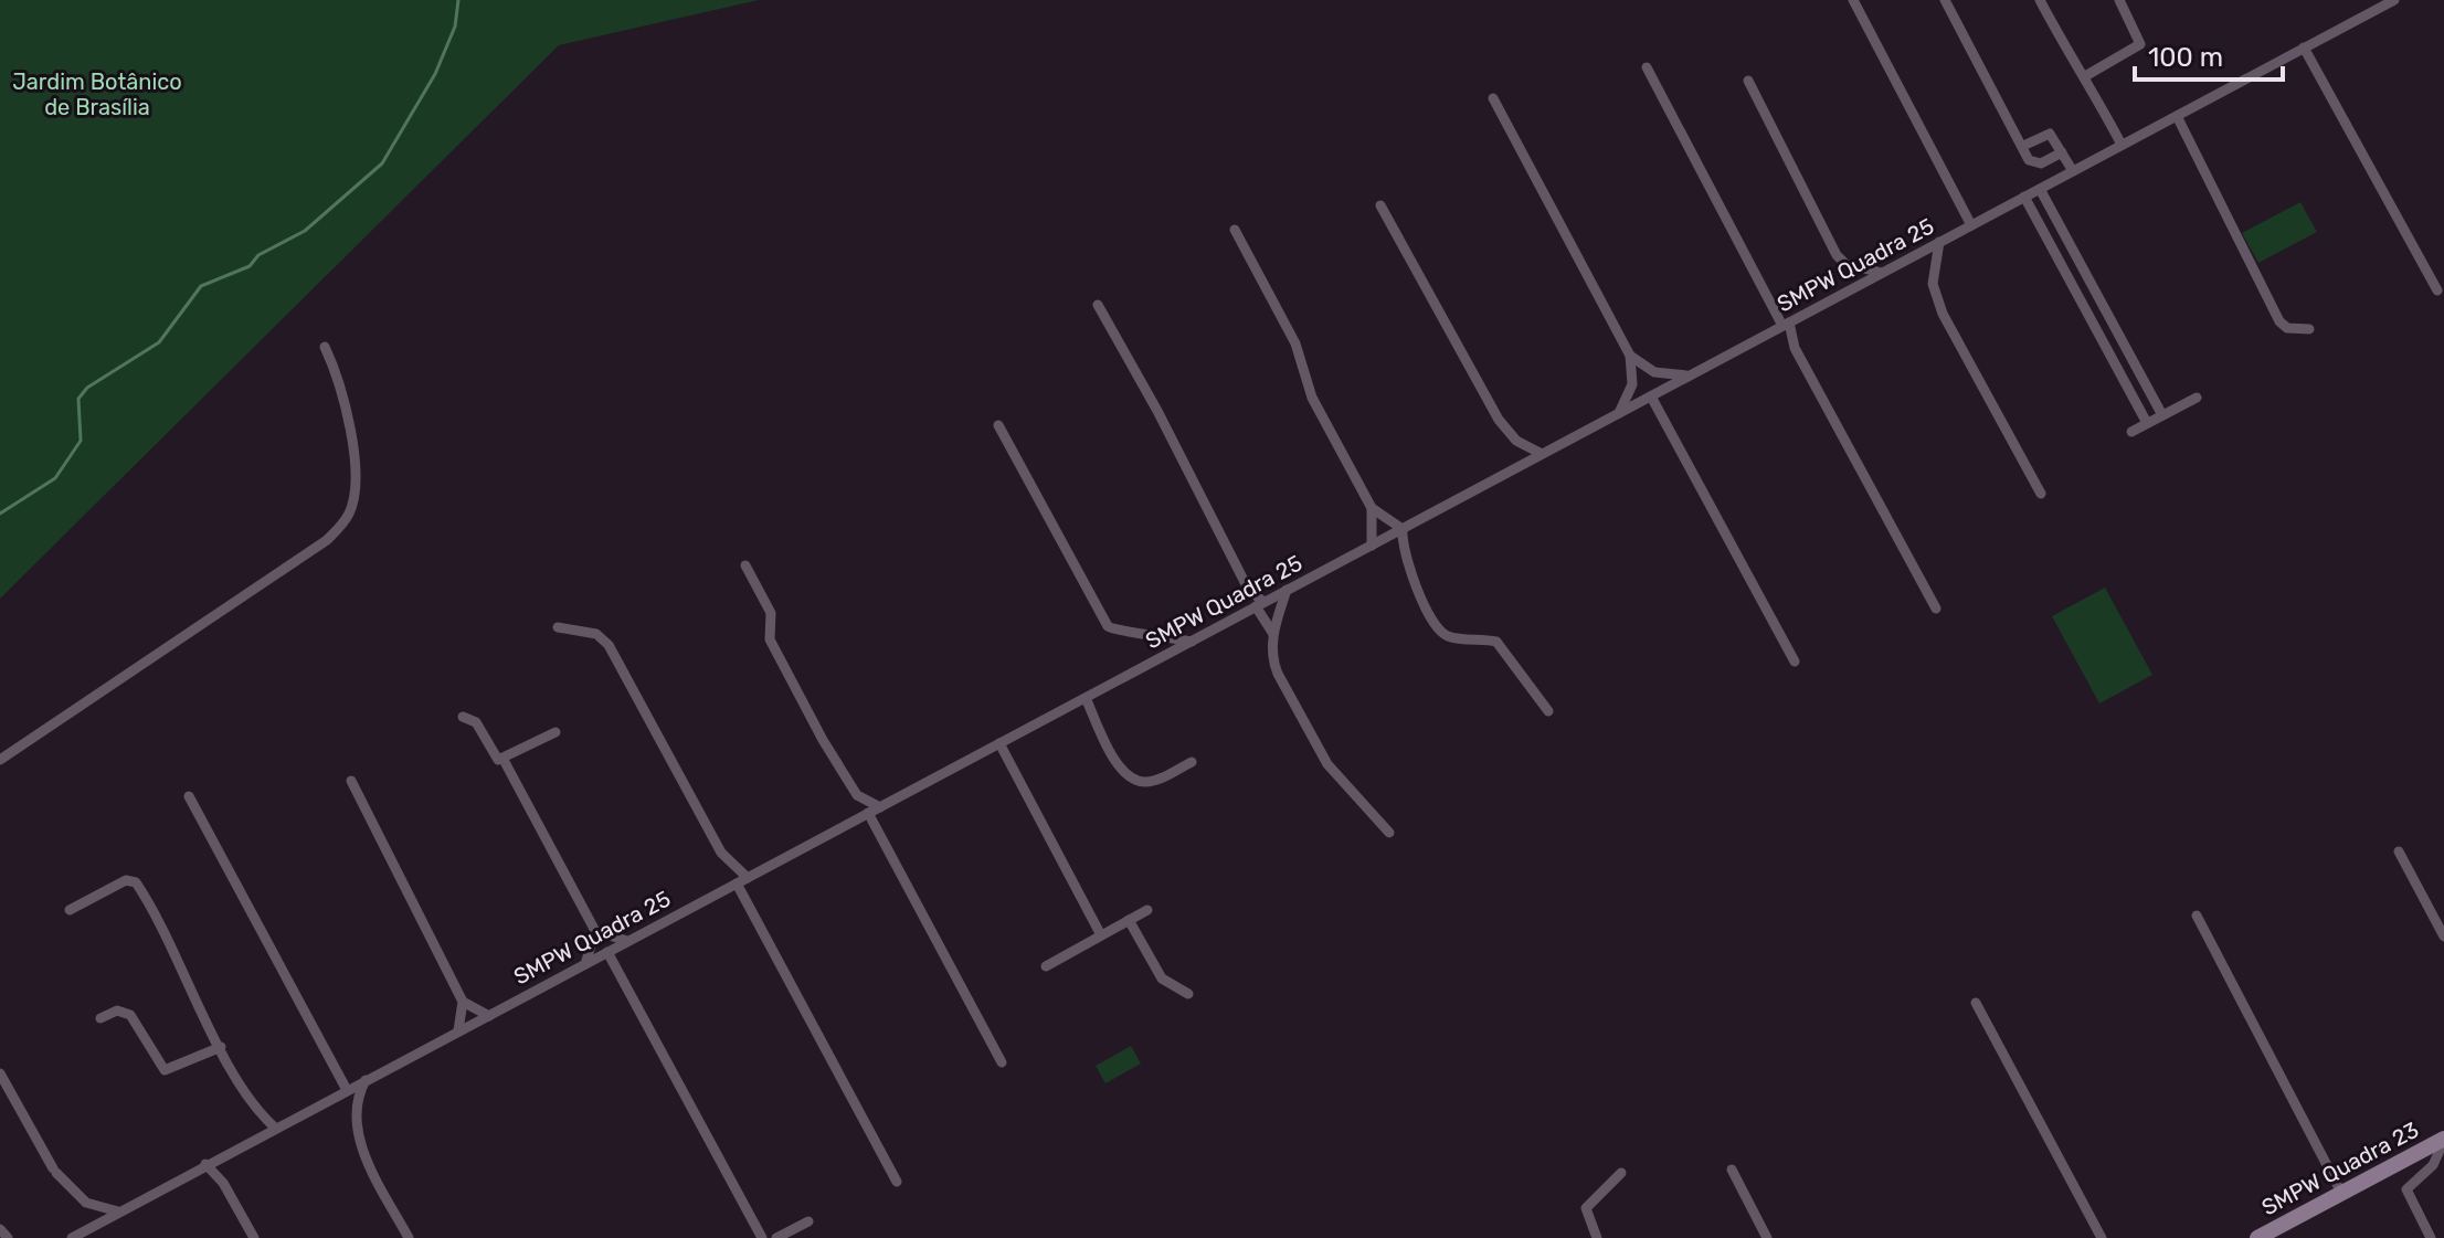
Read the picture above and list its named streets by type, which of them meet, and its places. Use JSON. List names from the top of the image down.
{
  "streets": {
    "street": ["SMPW Quadra 25", "SMPW Quadra 23"]
  },
  "parks": ["Jardim Botânico de Brasília"],
  "scale_bar": "100 m"
}
